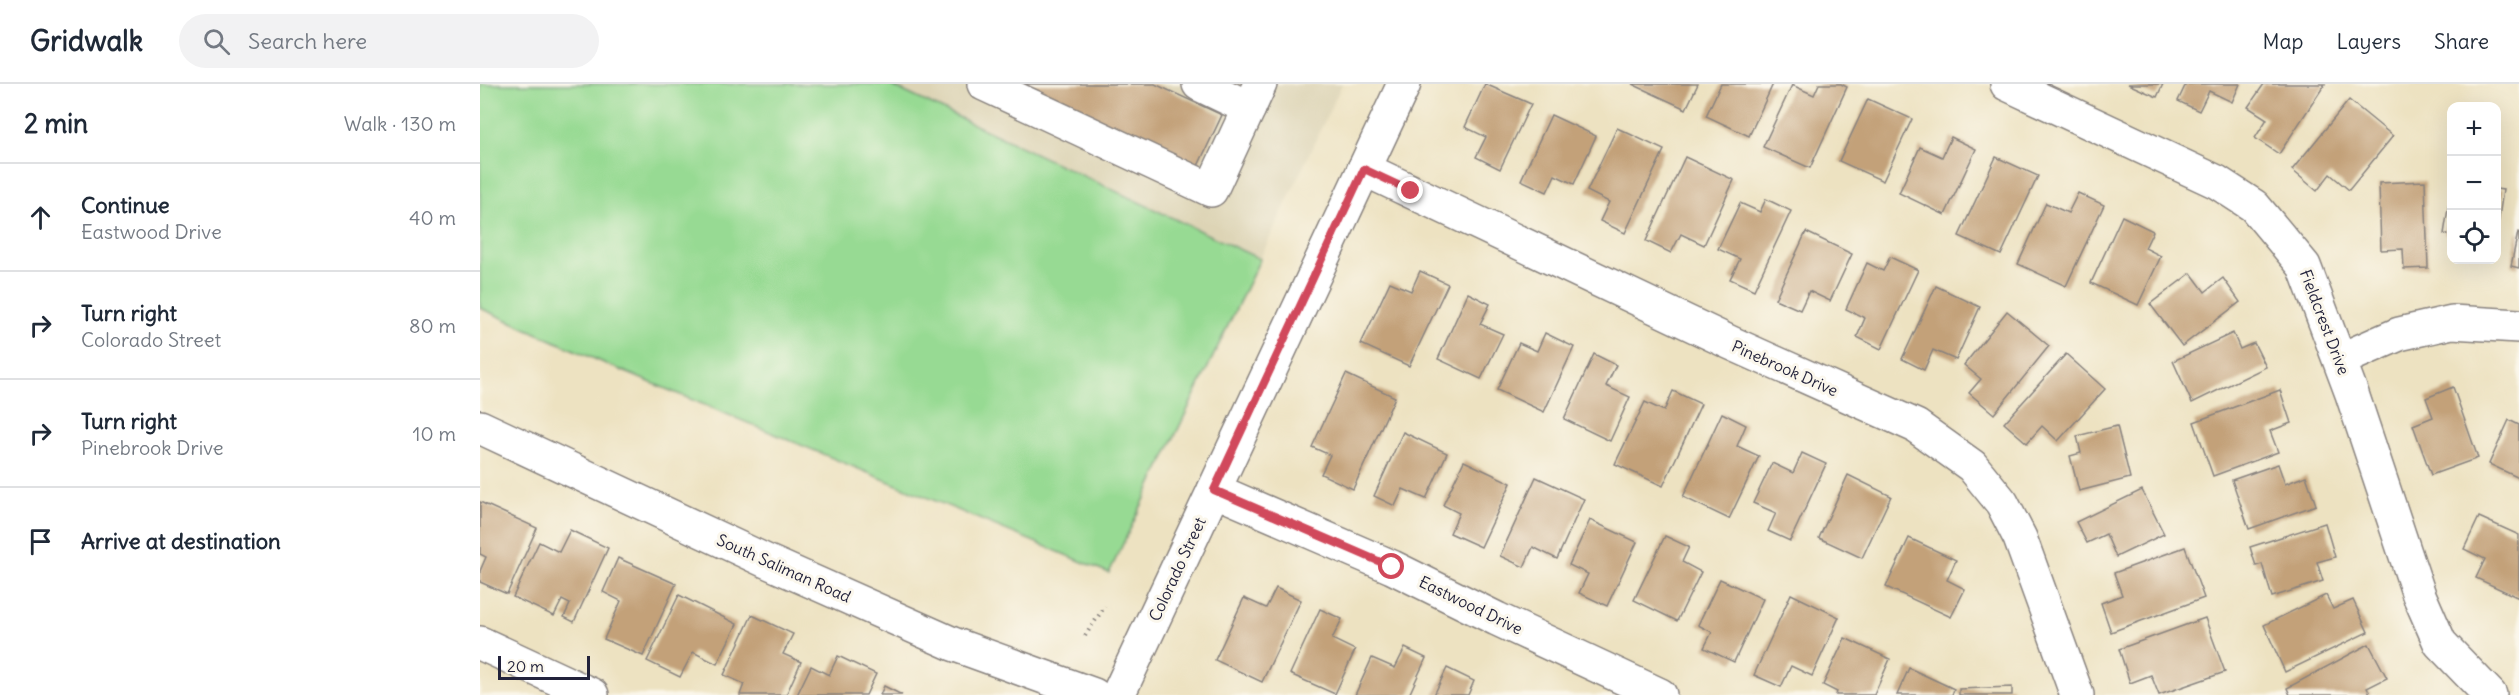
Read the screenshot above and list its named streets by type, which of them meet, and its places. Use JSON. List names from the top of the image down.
{
  "streets": {
    "street": [
      "Fieldcrest Drive",
      "Pinebrook Drive",
      "South Saliman Road",
      "Colorado Street",
      "Eastwood Drive"
    ]
  },
  "crossings": [
    ["Pinebrook Drive", "Colorado Street"],
    ["Colorado Street", "Eastwood Drive"]
  ],
  "scale_bar": "20 m",
  "page": {
    "header": "Gridwalk",
    "search": "Search here",
    "nav": ["Map", "Layers", "Share"],
    "heading": ["2 min", "Walk · 130 m"],
    "map_buttons": ["+", "−"],
    "list": [
      ["Continue", "Eastwood Drive", "40 m"],
      ["Turn right", "Colorado Street", "80 m"],
      ["Turn right", "Pinebrook Drive", "10 m"],
      "Arrive at destination"
    ],
    "scale": "20 m"
  }
}
